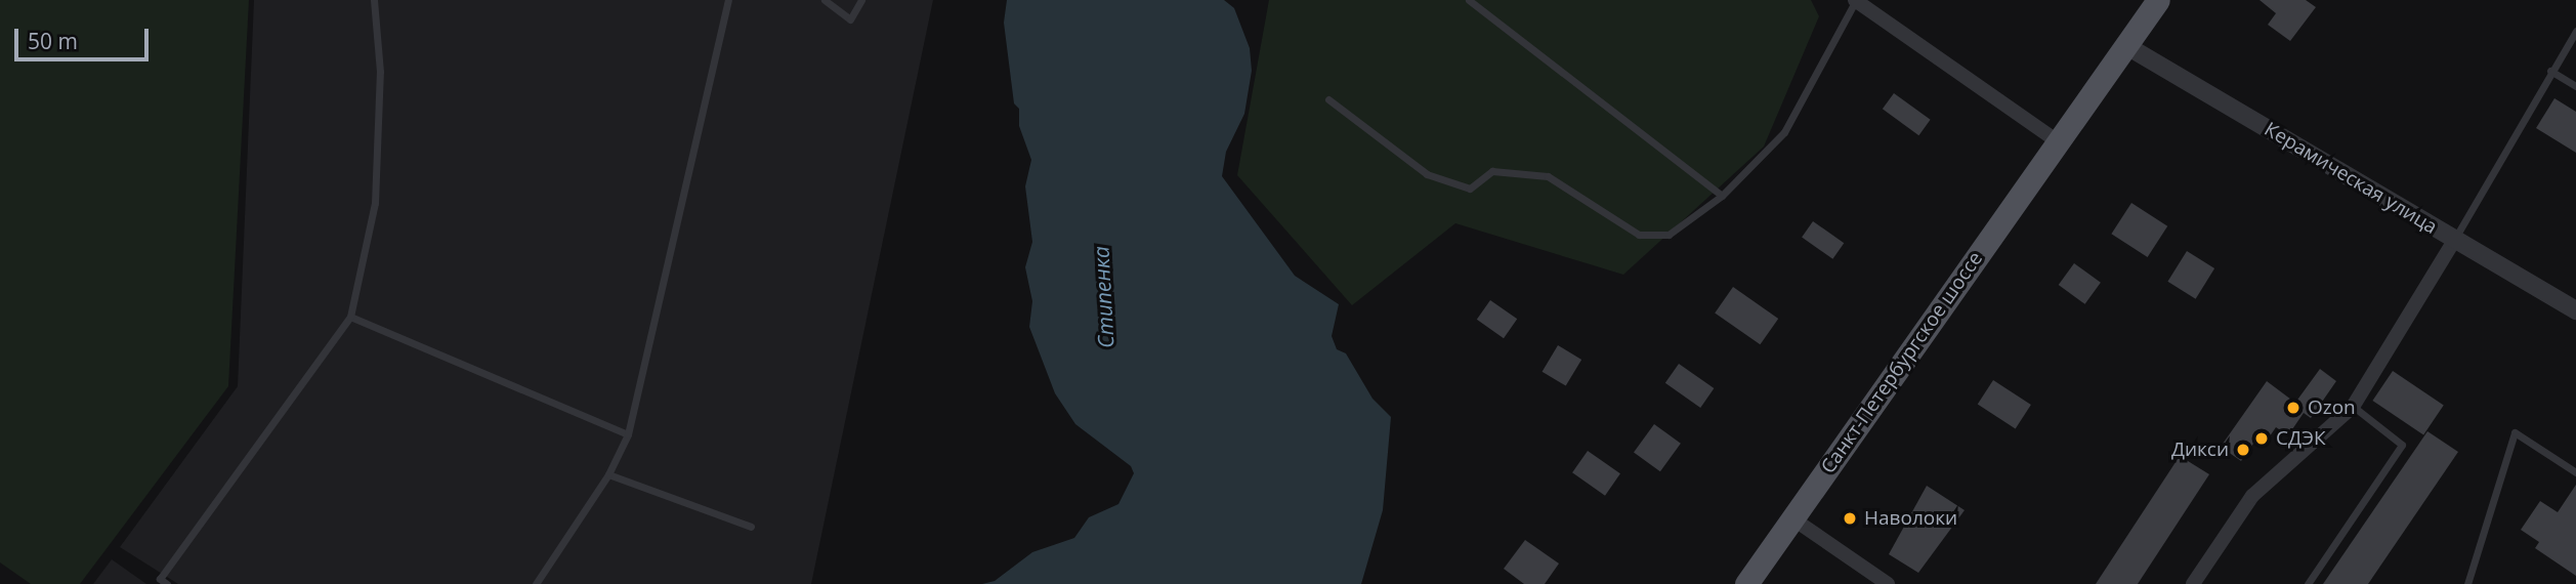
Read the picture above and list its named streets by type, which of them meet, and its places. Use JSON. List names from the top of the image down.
{
  "streets": {
    "main road": ["Санкт-Петербургское шоссе"],
    "street": ["Керамическая улица"]
  },
  "crossings": [
    ["Керамическая улица", "Санкт-Петербургское шоссе"]
  ],
  "water": ["Стипенка"],
  "places": [
    "Ozon",
    "СДЭК",
    "Дикси",
    "Наволоки"
  ],
  "scale_bar": "50 m"
}
